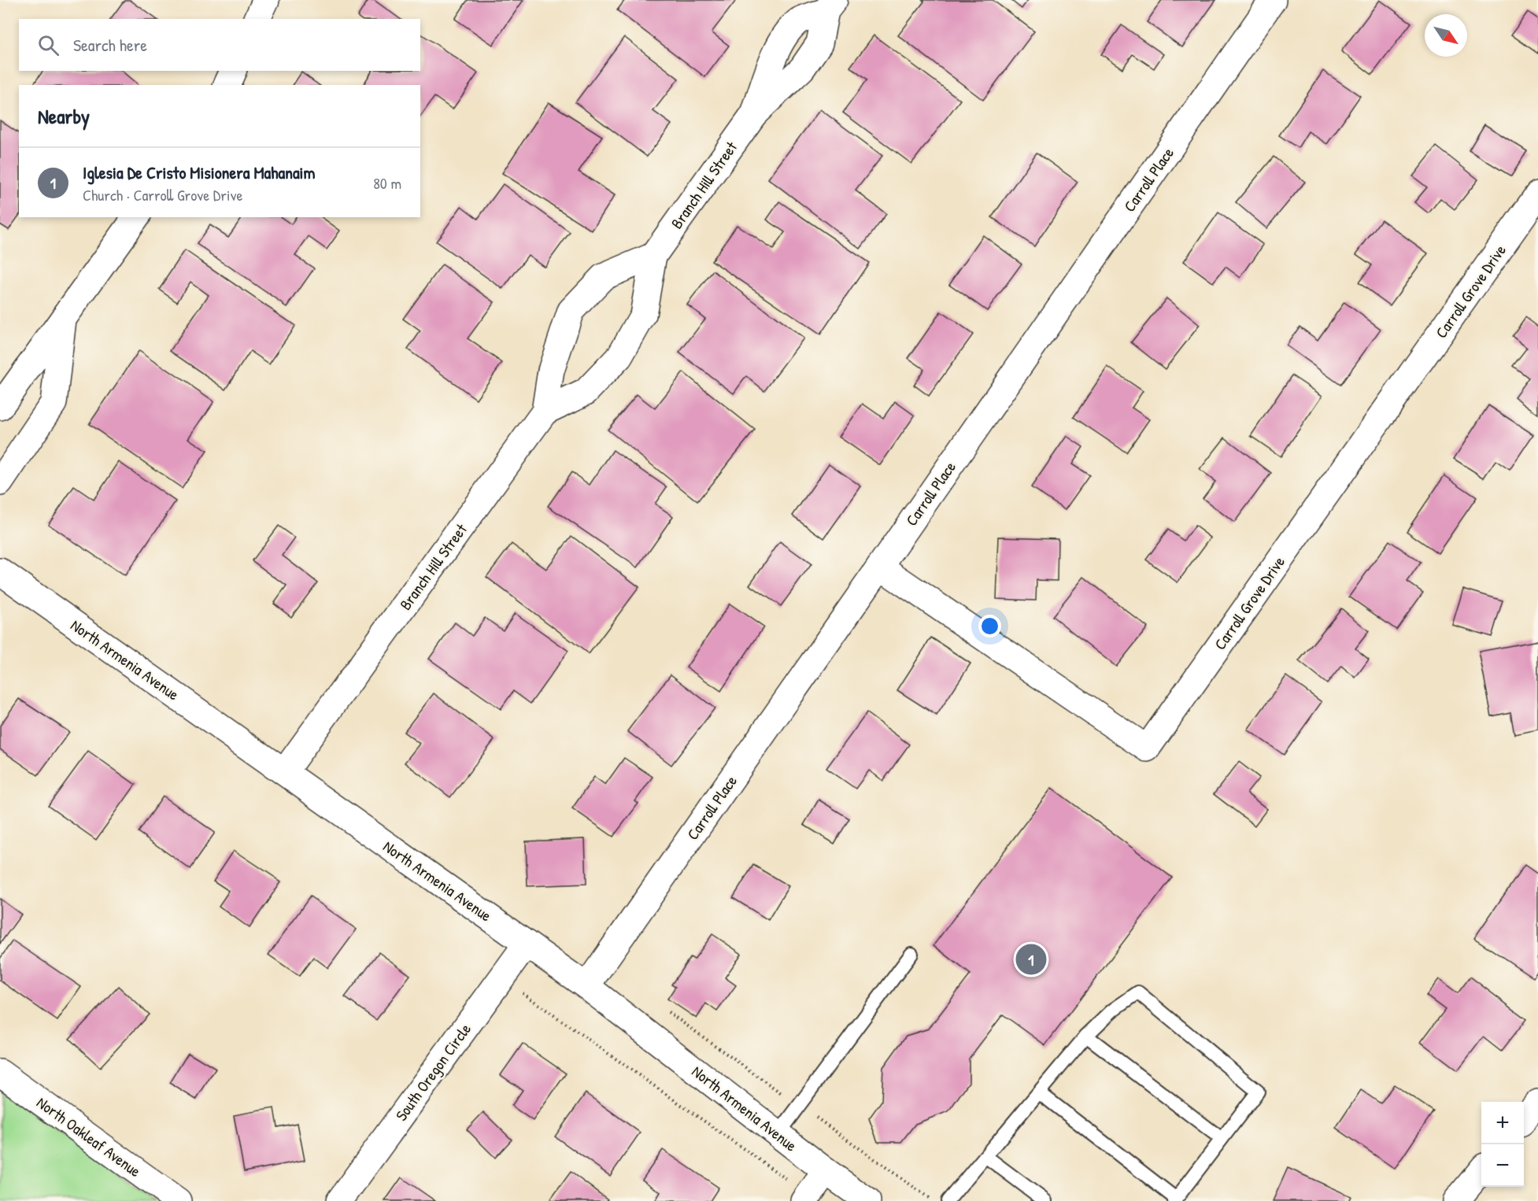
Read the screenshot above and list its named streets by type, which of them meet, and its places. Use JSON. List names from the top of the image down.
{
  "streets": {
    "street": [
      "Carroll Place",
      "Branch Hill Street",
      "Carroll Grove Drive",
      "North Armenia Avenue",
      "South Oregon Circle",
      "North Oakleaf Avenue"
    ]
  },
  "crossings": [
    ["Carroll Place", "Carroll Grove Drive"],
    ["Carroll Place", "North Armenia Avenue"],
    ["Branch Hill Street", "North Armenia Avenue"],
    ["North Armenia Avenue", "South Oregon Circle"]
  ],
  "north": "bottom right",
  "page": {
    "search": "Search here",
    "heading": "Nearby",
    "list": [
      {
        "mark": "1",
        "name": "Iglesia De Cristo Misionera Mahanaim",
        "note": "Church · Carroll Grove Drive",
        "value": "80 m"
      }
    ],
    "pins": "1",
    "map_buttons": ["+", "−"]
  }
}
